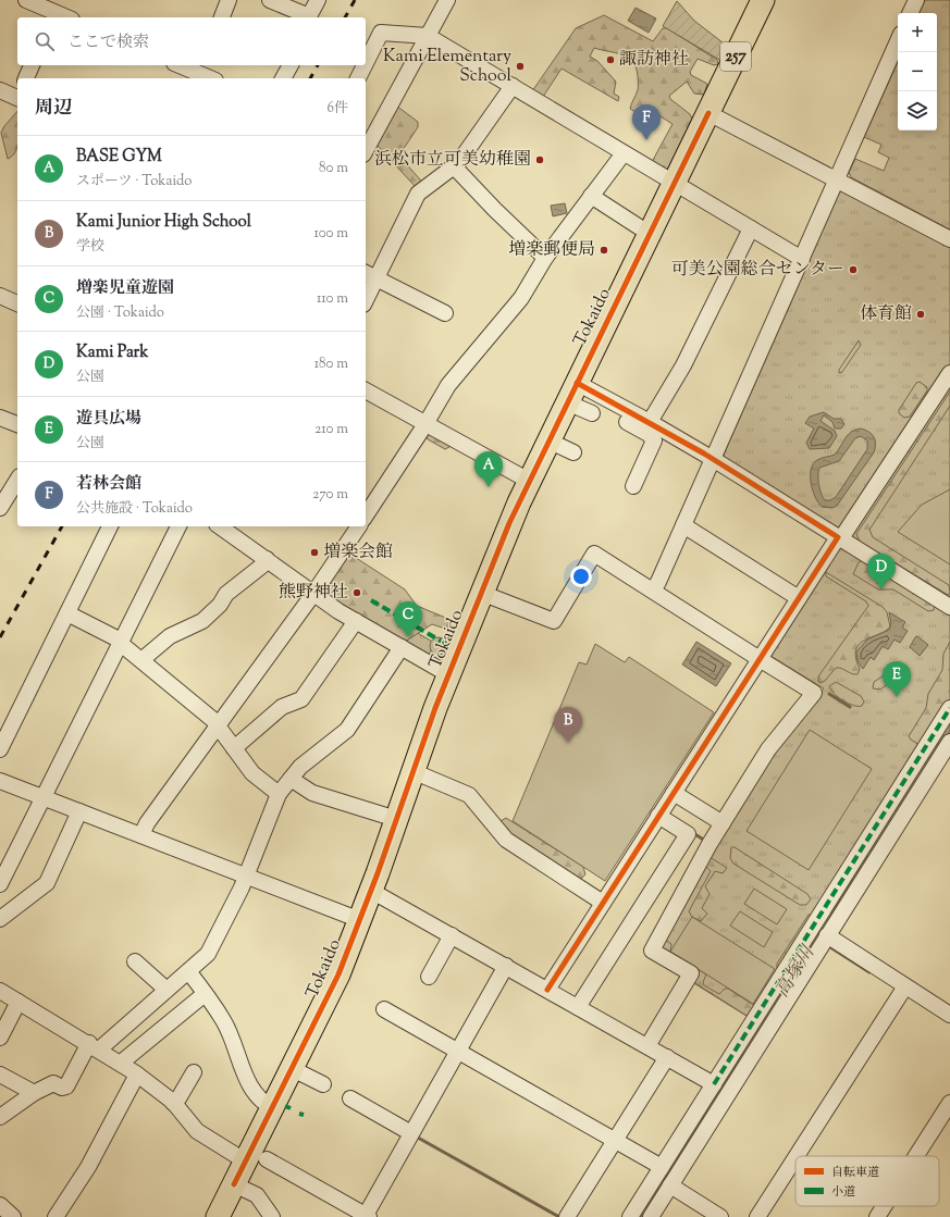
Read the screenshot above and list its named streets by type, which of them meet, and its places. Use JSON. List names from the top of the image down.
{
  "streets": {
    "highway": ["257", "Tokaido"]
  },
  "water": ["高塚川"],
  "places": [
    "諏訪神社",
    "Kami Elementary School",
    "浜松市立可美幼稚園",
    "増楽郵便局",
    "可美公園総合センター",
    "体育館",
    "増楽会館",
    "熊野神社"
  ],
  "legend": ["自転車道", "小道"],
  "page": {
    "map_buttons": ["+", "−"],
    "search": "ここで検索",
    "heading": ["周辺", "6件"],
    "pins": [
      "F",
      "A",
      "D",
      "C",
      "E",
      "B"
    ],
    "list": [
      {
        "mark": "A",
        "name": "BASE GYM",
        "note": "スポーツ · Tokaido",
        "value": "80 m"
      },
      {
        "mark": "B",
        "name": "Kami Junior High School",
        "note": "学校",
        "value": "100 m"
      },
      {
        "mark": "C",
        "name": "増楽児童遊園",
        "note": "公園 · Tokaido",
        "value": "110 m"
      },
      {
        "mark": "D",
        "name": "Kami Park",
        "note": "公園",
        "value": "180 m"
      },
      {
        "mark": "E",
        "name": "遊具広場",
        "note": "公園",
        "value": "210 m"
      },
      {
        "mark": "F",
        "name": "若林会館",
        "note": "公共施設 · Tokaido",
        "value": "270 m"
      }
    ]
  }
}
